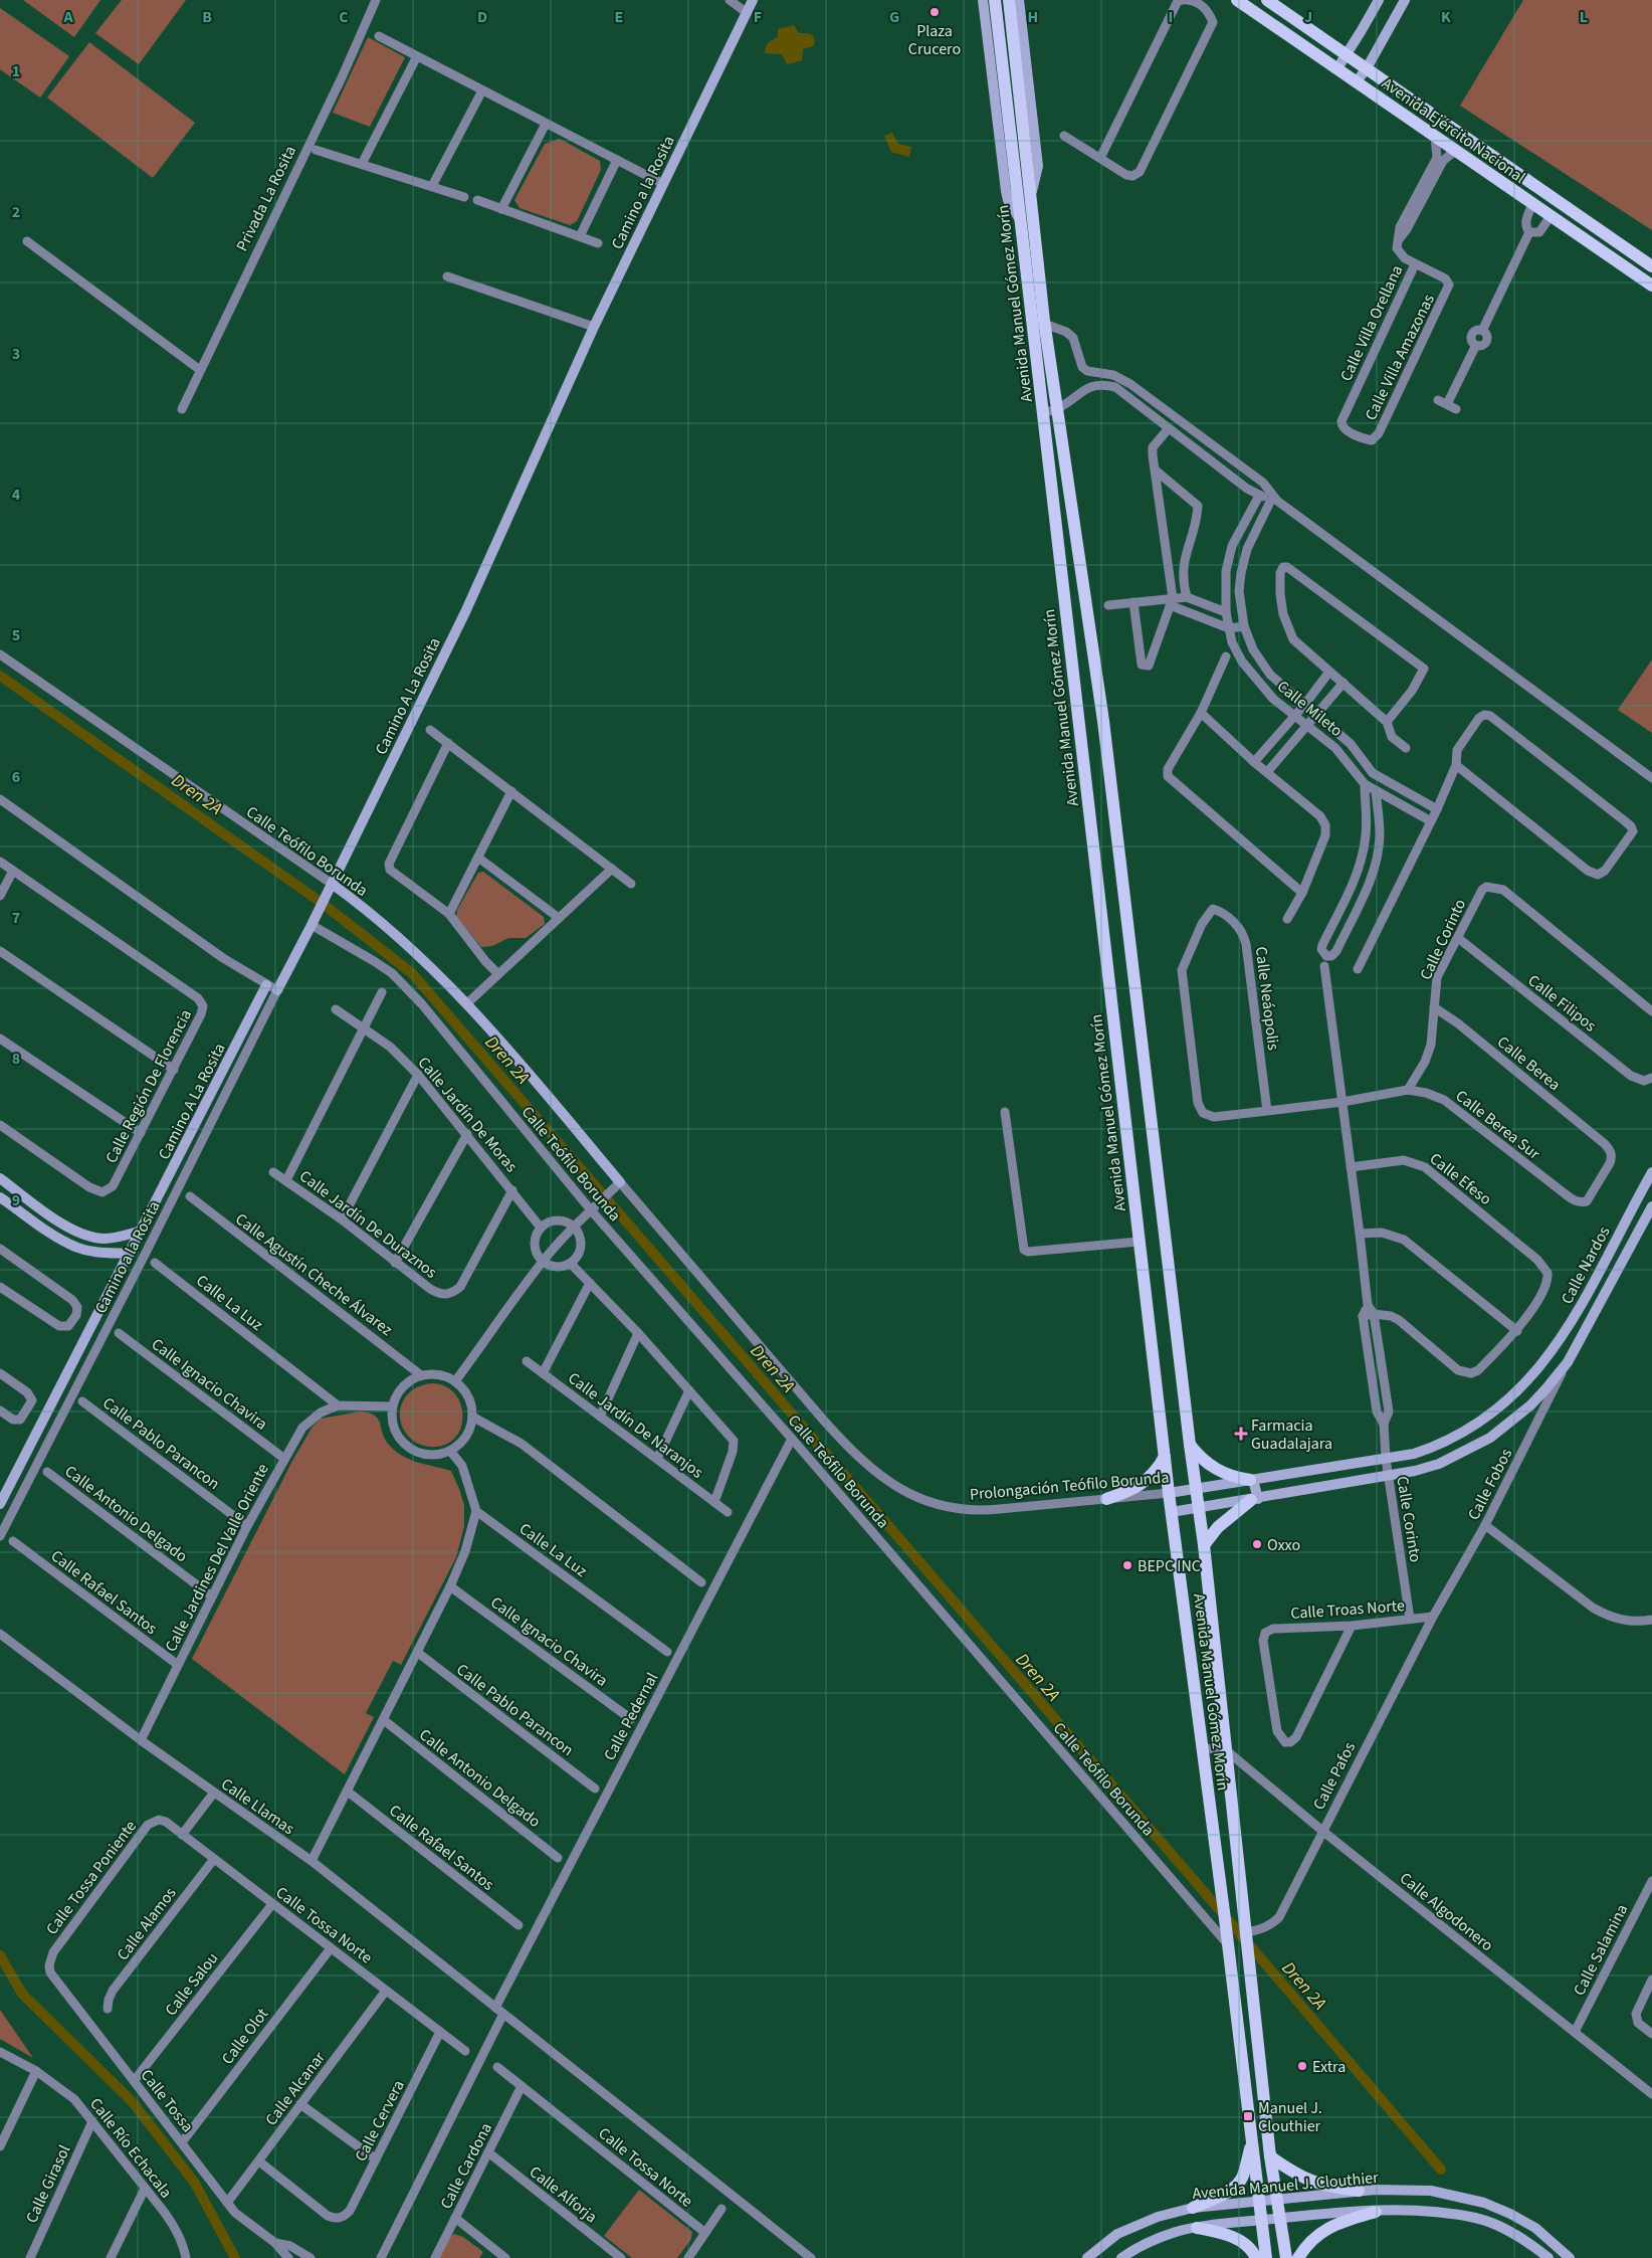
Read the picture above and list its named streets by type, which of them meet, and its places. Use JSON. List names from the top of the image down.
{
  "streets": {
    "main road": ["Avenida Ejército Nacional", "Avenida Manuel Gómez Morín"],
    "street": [
      "Camino a la Rosita",
      "Privada La Rosita",
      "Calle Villa Orellana",
      "Calle Villa Amazonas",
      "Camino A La Rosita",
      "Calle Mileto",
      "Calle Teófilo Borunda",
      "Calle Corinto",
      "Calle Neáopolis",
      "Calle Filipos",
      "Calle Berea",
      "Calle Región De Florencia",
      "Calle Jardín De Moras",
      "Calle Berea Sur",
      "Calle Efeso",
      "Calle Jardín De Duraznos",
      "Calle Nardos",
      "Calle Agustín Cheche Álvarez",
      "Calle La Luz",
      "Calle Ignacio Chavira",
      "Calle Jardín De Naranjos",
      "Calle Pablo Parancon",
      "Calle Fobos",
      "Prolongación Teófilo Borunda",
      "Calle Antonio Delgado",
      "Calle Jardines Del Valle Oriente",
      "Calle Rafael Santos",
      "Calle Troas Norte",
      "Calle Pedernal",
      "Calle Pafos",
      "Calle Llamas",
      "Calle Tossa Poniente",
      "Calle Algodonero",
      "Calle Alamos",
      "Calle Tossa Norte",
      "Calle Salamina",
      "Calle Salou",
      "Calle Olot",
      "Calle Alcanar",
      "Calle Tossa",
      "Calle Cervera",
      "Calle Río Echacala",
      "Calle Cardona",
      "Calle Girasol",
      "Avenida Manuel J. Clouthier",
      "Calle Alforja"
    ]
  },
  "crossings": [
    ["Avenida Ejército Nacional", "Calle Villa Orellana"],
    ["Camino a la Rosita", "Camino A La Rosita"],
    ["Avenida Manuel Gómez Morín", "Calle Teófilo Borunda"],
    ["Avenida Manuel Gómez Morín", "Prolongación Teófilo Borunda"],
    ["Avenida Manuel Gómez Morín", "Calle Pafos"],
    ["Avenida Manuel Gómez Morín", "Calle Algodonero"],
    ["Avenida Manuel Gómez Morín", "Avenida Manuel J. Clouthier"],
    ["Calle Villa Orellana", "Calle Villa Amazonas"],
    ["Camino A La Rosita", "Calle Teófilo Borunda"],
    ["Calle Teófilo Borunda", "Prolongación Teófilo Borunda"],
    ["Calle Teófilo Borunda", "Calle Pedernal"],
    ["Calle Corinto", "Calle Filipos"],
    ["Calle Corinto", "Calle Berea"],
    ["Calle Corinto", "Calle Berea Sur"],
    ["Calle Corinto", "Calle Efeso"],
    ["Calle Corinto", "Prolongación Teófilo Borunda"],
    ["Calle Corinto", "Calle Troas Norte"],
    ["Calle Berea", "Calle Berea Sur"],
    ["Calle Jardín De Moras", "Calle Jardín De Duraznos"],
    ["Calle Nardos", "Calle Fobos"],
    ["Calle Nardos", "Prolongación Teófilo Borunda"],
    ["Calle La Luz", "Calle Jardines Del Valle Oriente"],
    ["Calle Ignacio Chavira", "Calle Jardines Del Valle Oriente"],
    ["Calle Pablo Parancon", "Calle Jardines Del Valle Oriente"],
    ["Calle Fobos", "Calle Troas Norte"],
    ["Calle Fobos", "Calle Pafos"],
    ["Calle Antonio Delgado", "Calle Jardines Del Valle Oriente"],
    ["Calle Jardines Del Valle Oriente", "Calle Rafael Santos"],
    ["Calle Jardines Del Valle Oriente", "Calle Llamas"],
    ["Calle Troas Norte", "Calle Pafos"],
    ["Calle Pedernal", "Calle Llamas"],
    ["Calle Pafos", "Calle Algodonero"],
    ["Calle Tossa Poniente", "Calle Tossa Norte"],
    ["Calle Tossa Poniente", "Calle Tossa"],
    ["Calle Algodonero", "Calle Salamina"],
    ["Calle Alamos", "Calle Tossa Norte"],
    ["Calle Tossa Norte", "Calle Salou"],
    ["Calle Tossa Norte", "Calle Olot"],
    ["Calle Tossa Norte", "Calle Alcanar"],
    ["Calle Tossa Norte", "Calle Cervera"],
    ["Calle Tossa Norte", "Calle Cardona"],
    ["Calle Salou", "Calle Tossa"],
    ["Calle Olot", "Calle Tossa"],
    ["Calle Alcanar", "Calle Tossa"],
    ["Calle Alcanar", "Calle Cervera"],
    ["Calle Río Echacala", "Calle Girasol"],
    ["Calle Cardona", "Calle Alforja"]
  ],
  "water": ["Dren 2A"],
  "places": {
    "other": [
      "Plaza Crucero",
      "Oxxo",
      "BEPC INC",
      "Extra"
    ],
    "health": ["Farmacia Guadalajara"],
    "transit": ["Manuel J. Clouthier"]
  },
  "grid": {
    "columns": [
      "A",
      "B",
      "C",
      "D",
      "E",
      "F",
      "G",
      "H",
      "I",
      "J",
      "K",
      "L"
    ],
    "rows": [
      "1",
      "2",
      "3",
      "4",
      "5",
      "6",
      "7",
      "8",
      "9"
    ]
  }
}
